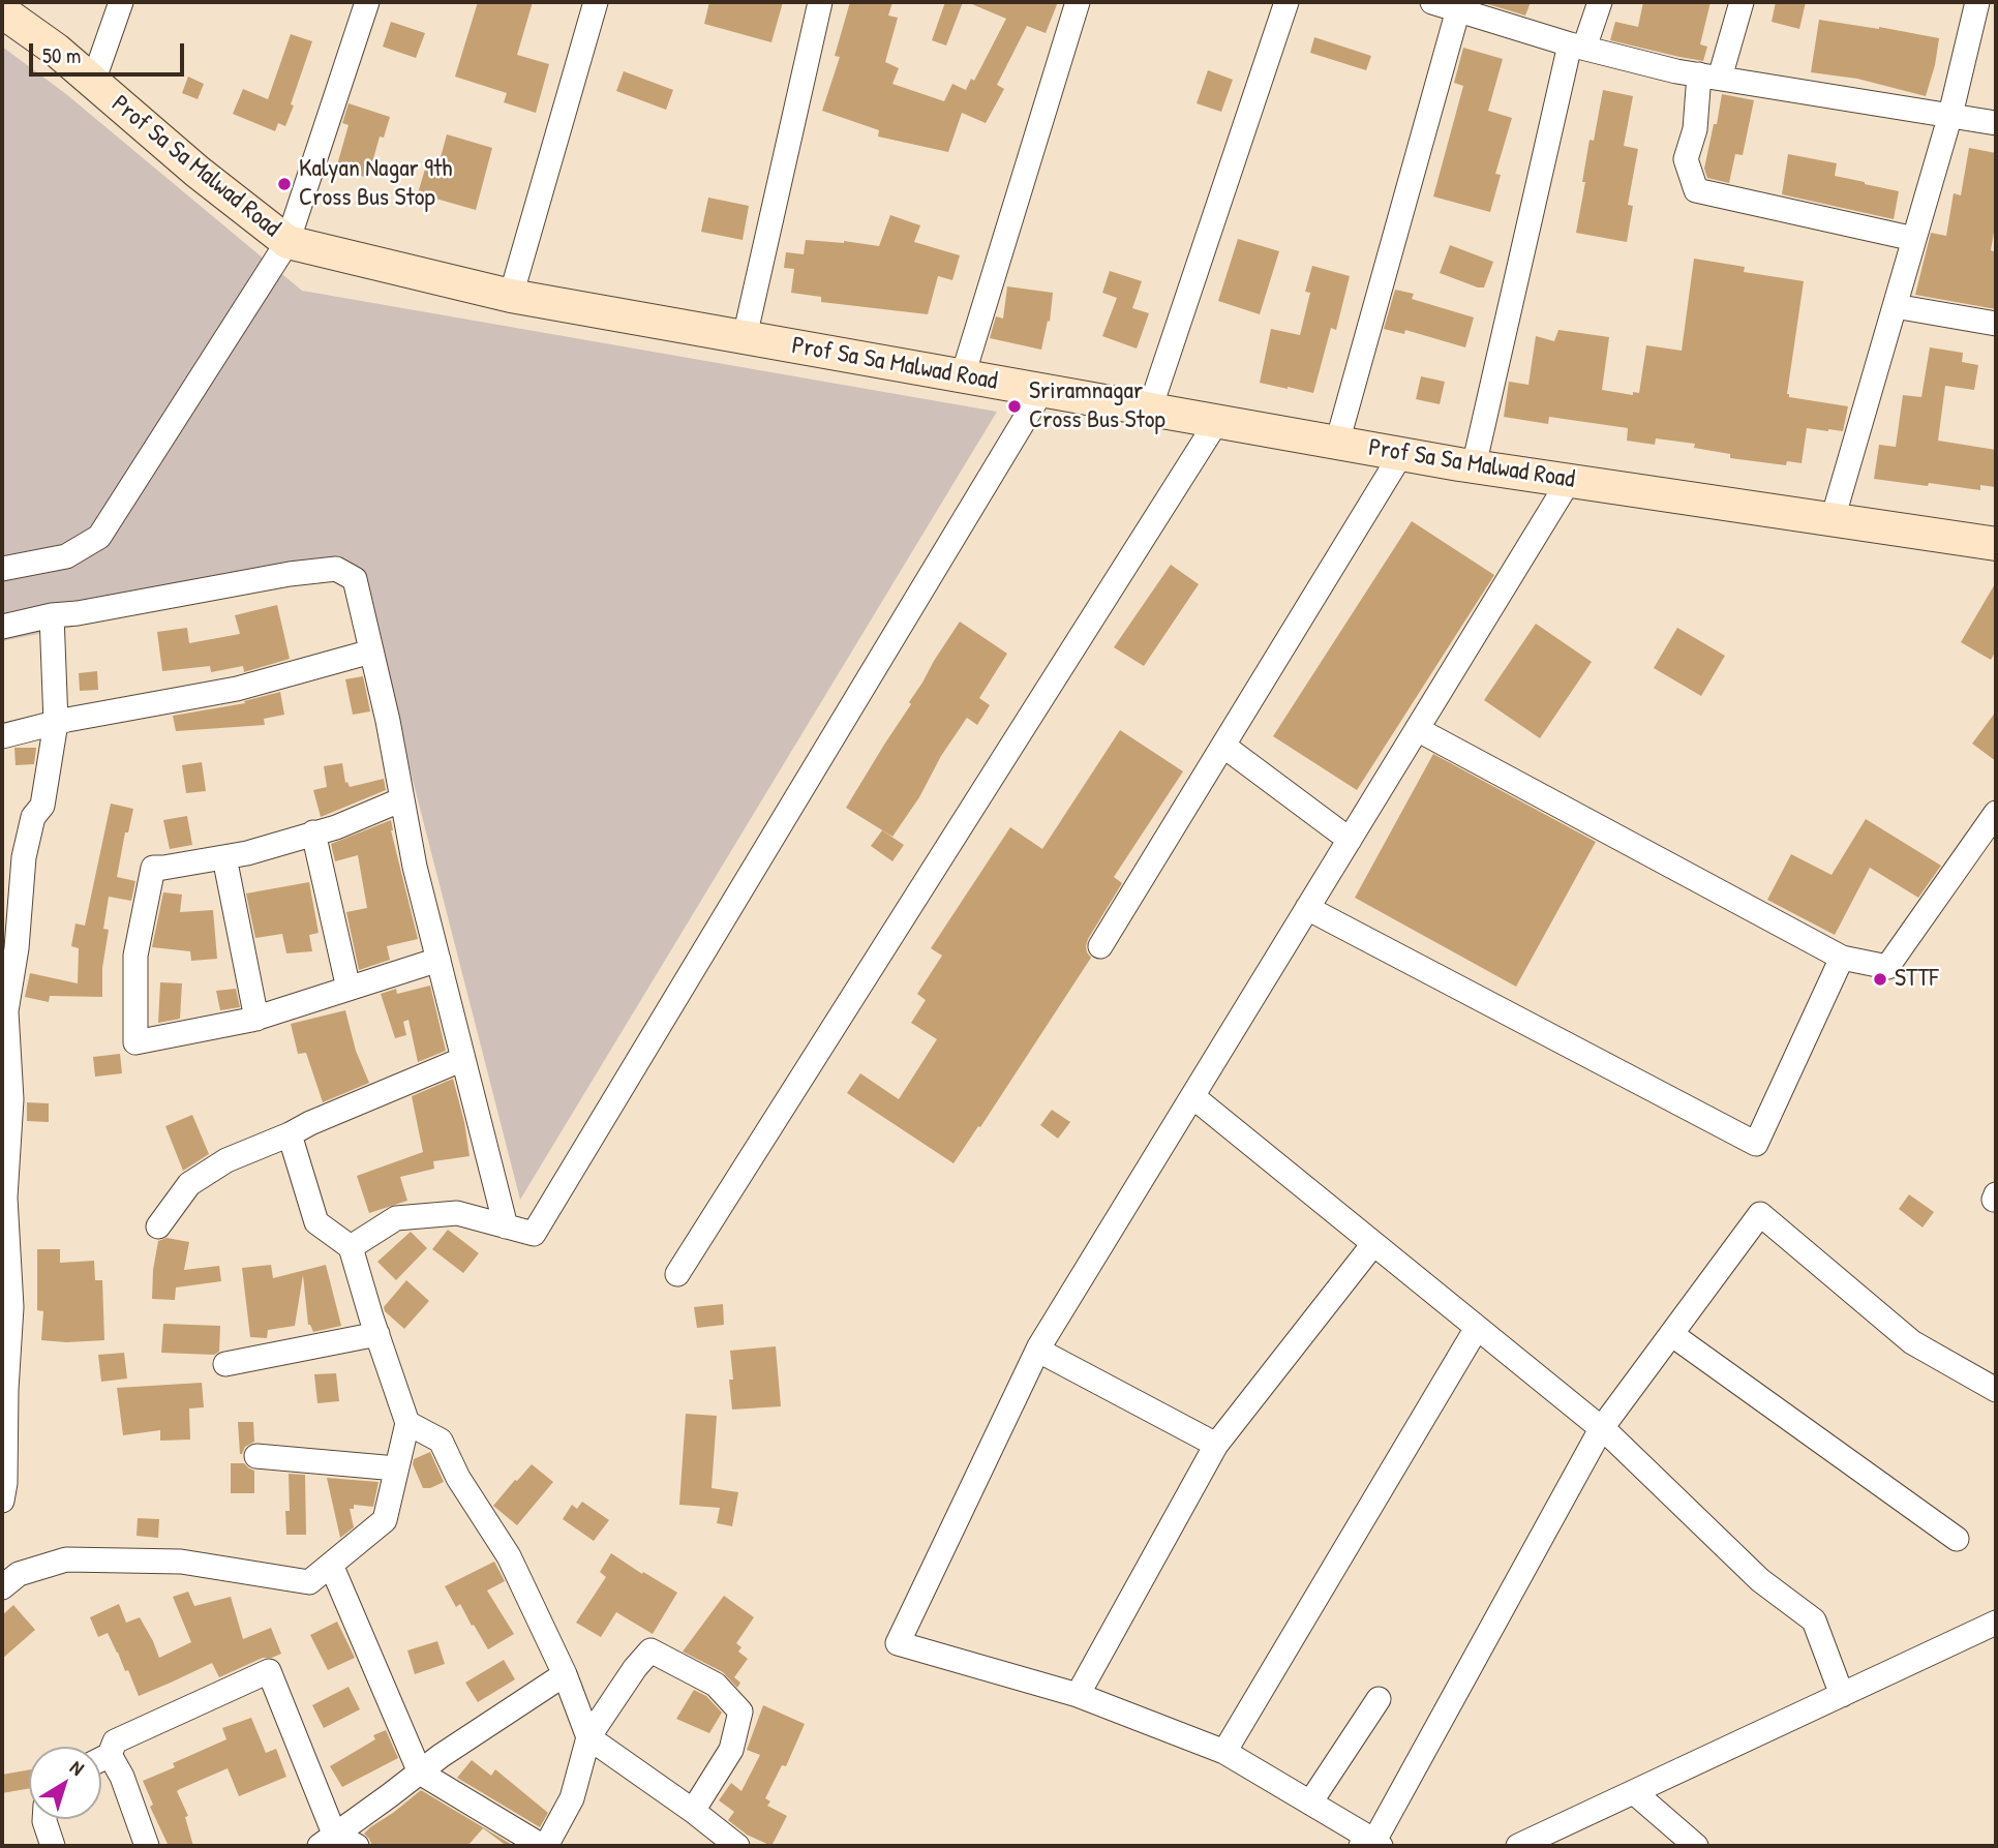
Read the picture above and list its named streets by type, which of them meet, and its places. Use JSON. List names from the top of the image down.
{
  "streets": {
    "street": ["Prof Sa Sa Malwad Road"]
  },
  "places": ["Kalyan Nagar 9th Cross Bus Stop", "Sriramnagar Cross Bus Stop", "STTF"],
  "scale_bar": "50 m",
  "north": "top right"
}
